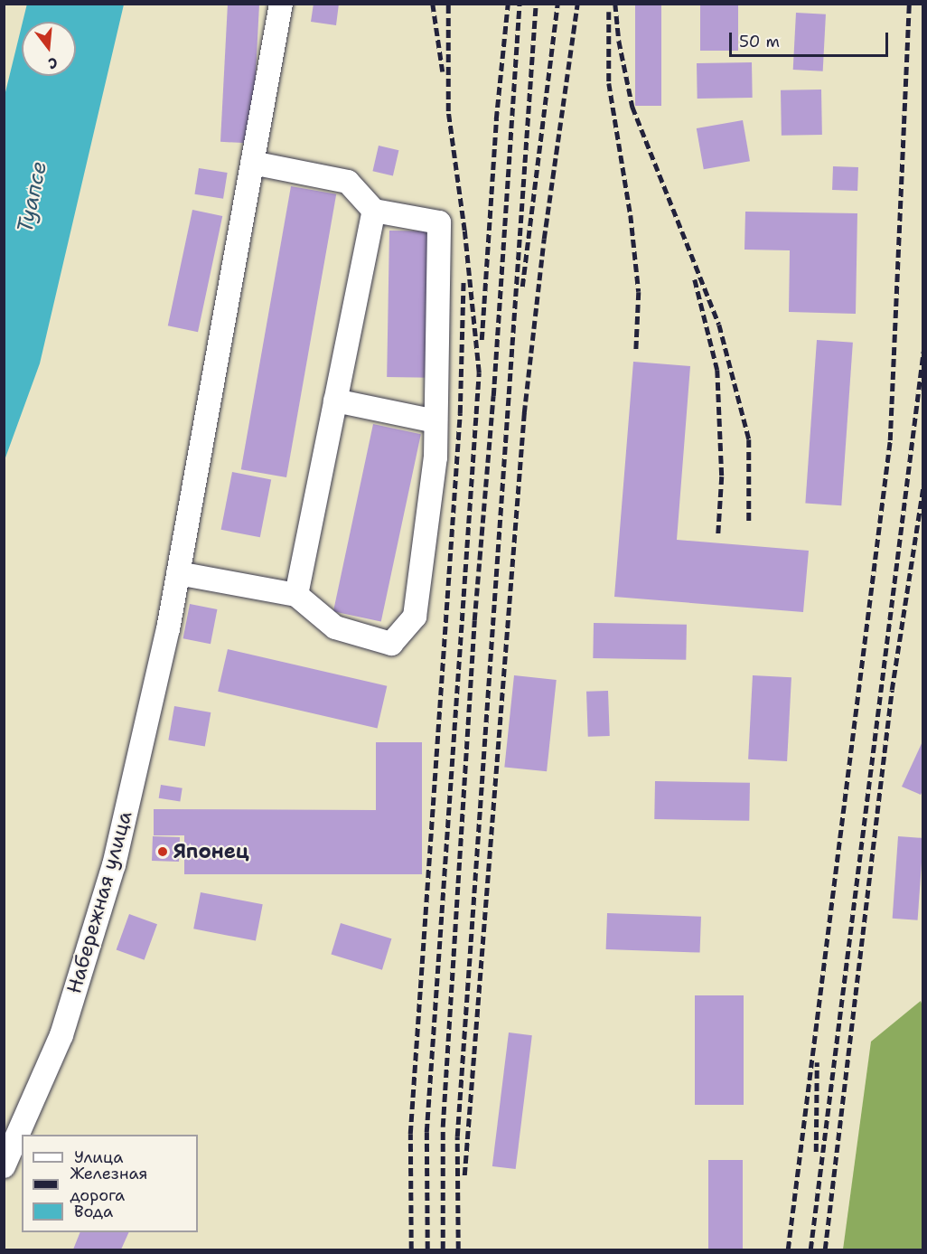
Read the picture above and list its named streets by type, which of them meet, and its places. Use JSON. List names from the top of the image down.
{
  "streets": {
    "street": ["Набережная улица"]
  },
  "water": ["Туапсе"],
  "places": ["Японец"],
  "legend": ["Улица", "Железная дорога", "Вода"],
  "scale_bar": "50 m",
  "north": "bottom"
}
